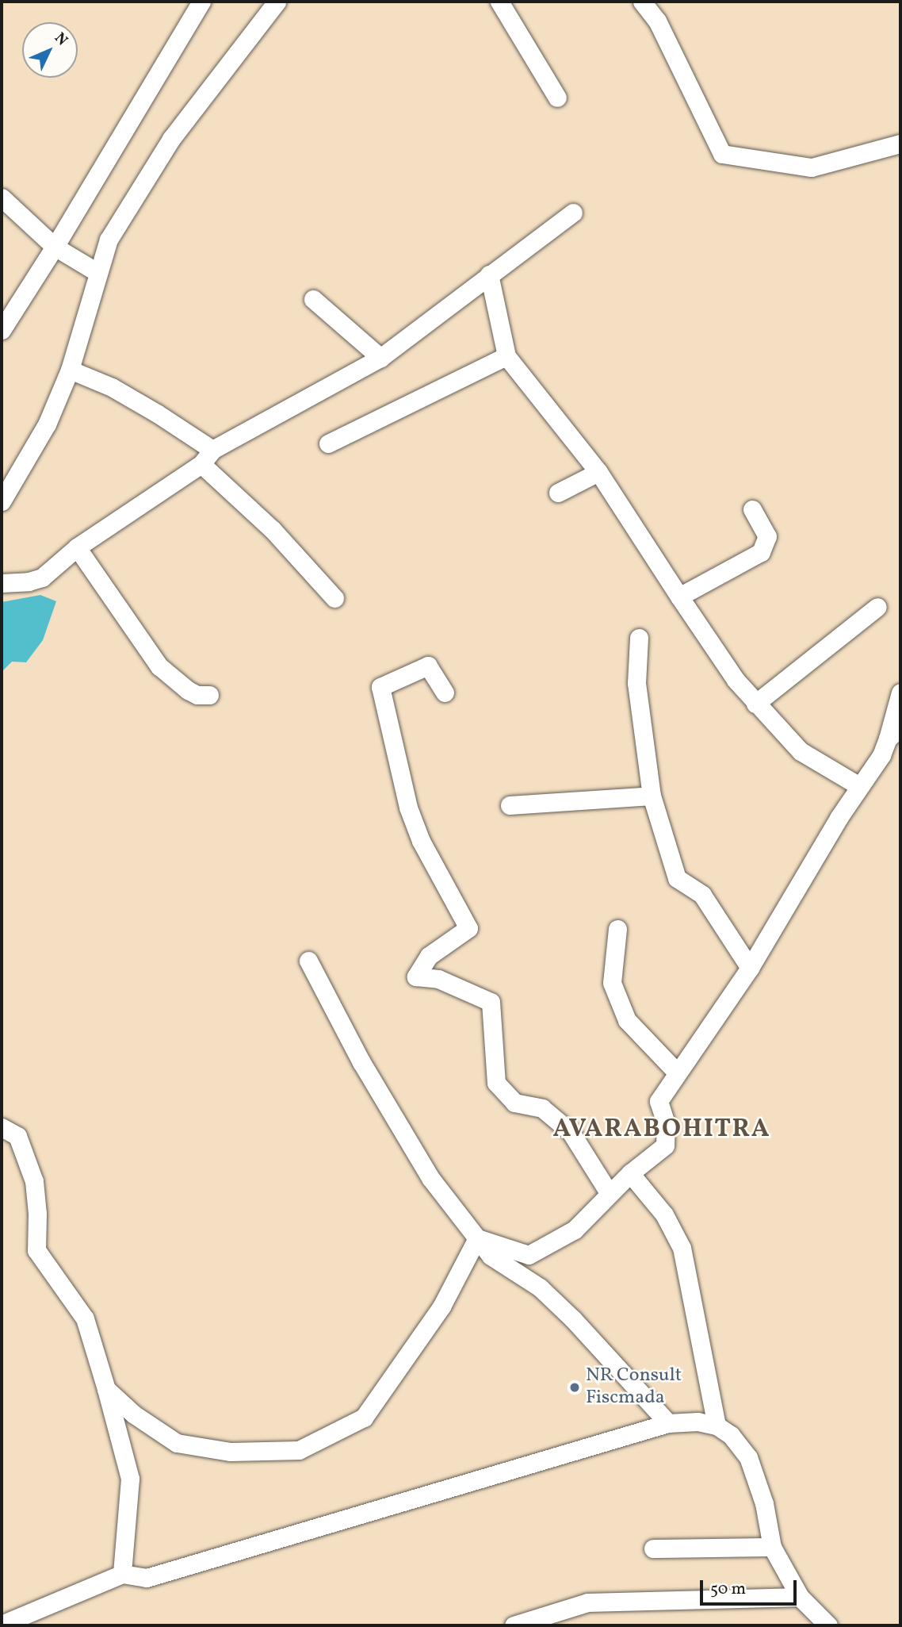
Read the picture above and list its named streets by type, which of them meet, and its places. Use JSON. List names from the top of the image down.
{
  "districts": ["AVARABOHITRA"],
  "places": ["NR Consult Fiscmada"],
  "scale_bar": "50 m",
  "north": "top right"
}
